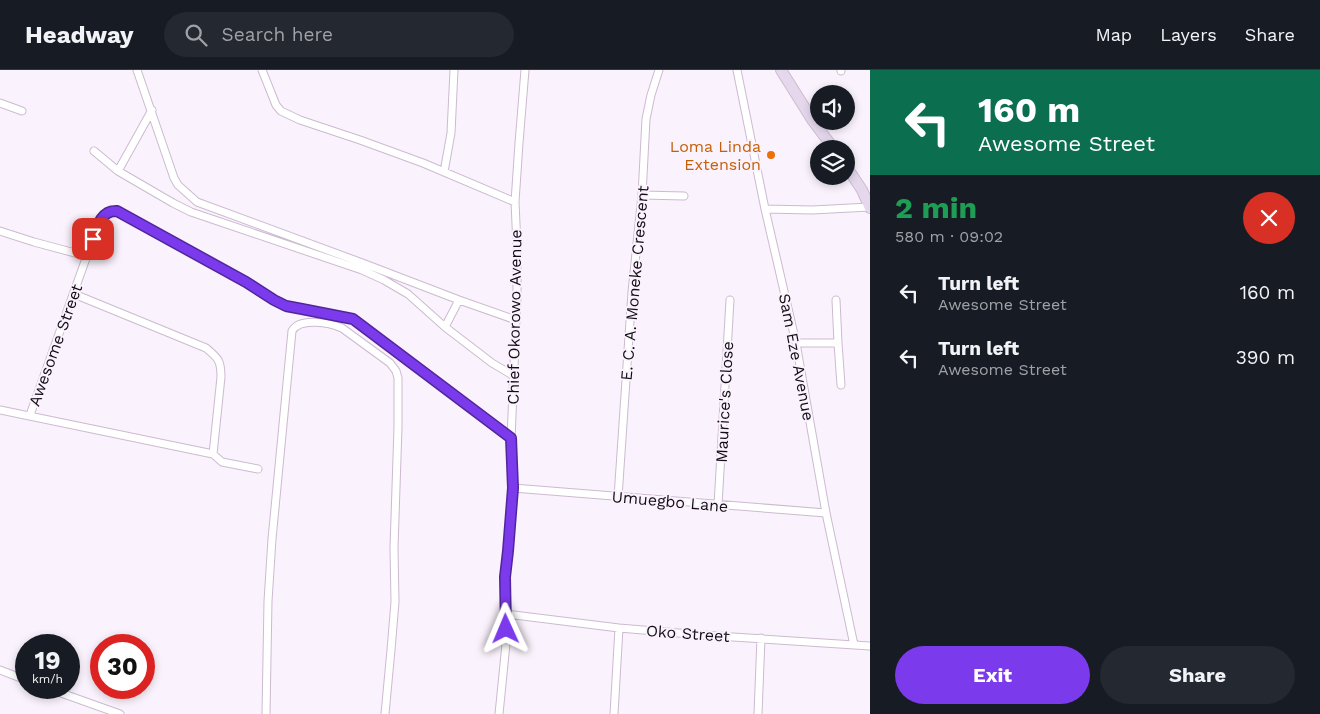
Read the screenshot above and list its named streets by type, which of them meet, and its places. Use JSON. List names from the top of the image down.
{
  "streets": {
    "street": [
      "E. C. A. Moneke Crescent",
      "Chief Okorowo Avenue",
      "Awesome Street",
      "Sam Eze Avenue",
      "Maurice's Close",
      "Umuegbo Lane",
      "Oko Street"
    ]
  },
  "crossings": [
    ["E. C. A. Moneke Crescent", "Umuegbo Lane"],
    ["Chief Okorowo Avenue", "Awesome Street"],
    ["Chief Okorowo Avenue", "Umuegbo Lane"],
    ["Chief Okorowo Avenue", "Oko Street"],
    ["Sam Eze Avenue", "Umuegbo Lane"],
    ["Sam Eze Avenue", "Oko Street"],
    ["Maurice's Close", "Umuegbo Lane"]
  ],
  "places": ["Loma Linda Extension"],
  "page": {
    "header": "Headway",
    "search": "Search here",
    "nav": ["Map", "Layers", "Share"],
    "turn": ["160 m", "Awesome Street"],
    "heading": ["2 min", "580 m · 09:02"],
    "list": [
      {
        "name": "Turn left",
        "note": "Awesome Street",
        "value": "160 m"
      },
      {
        "name": "Turn left",
        "note": "Awesome Street",
        "value": "390 m"
      }
    ],
    "speed": "19 km/h",
    "limit": "30",
    "buttons": ["Exit", "Share"]
  }
}
